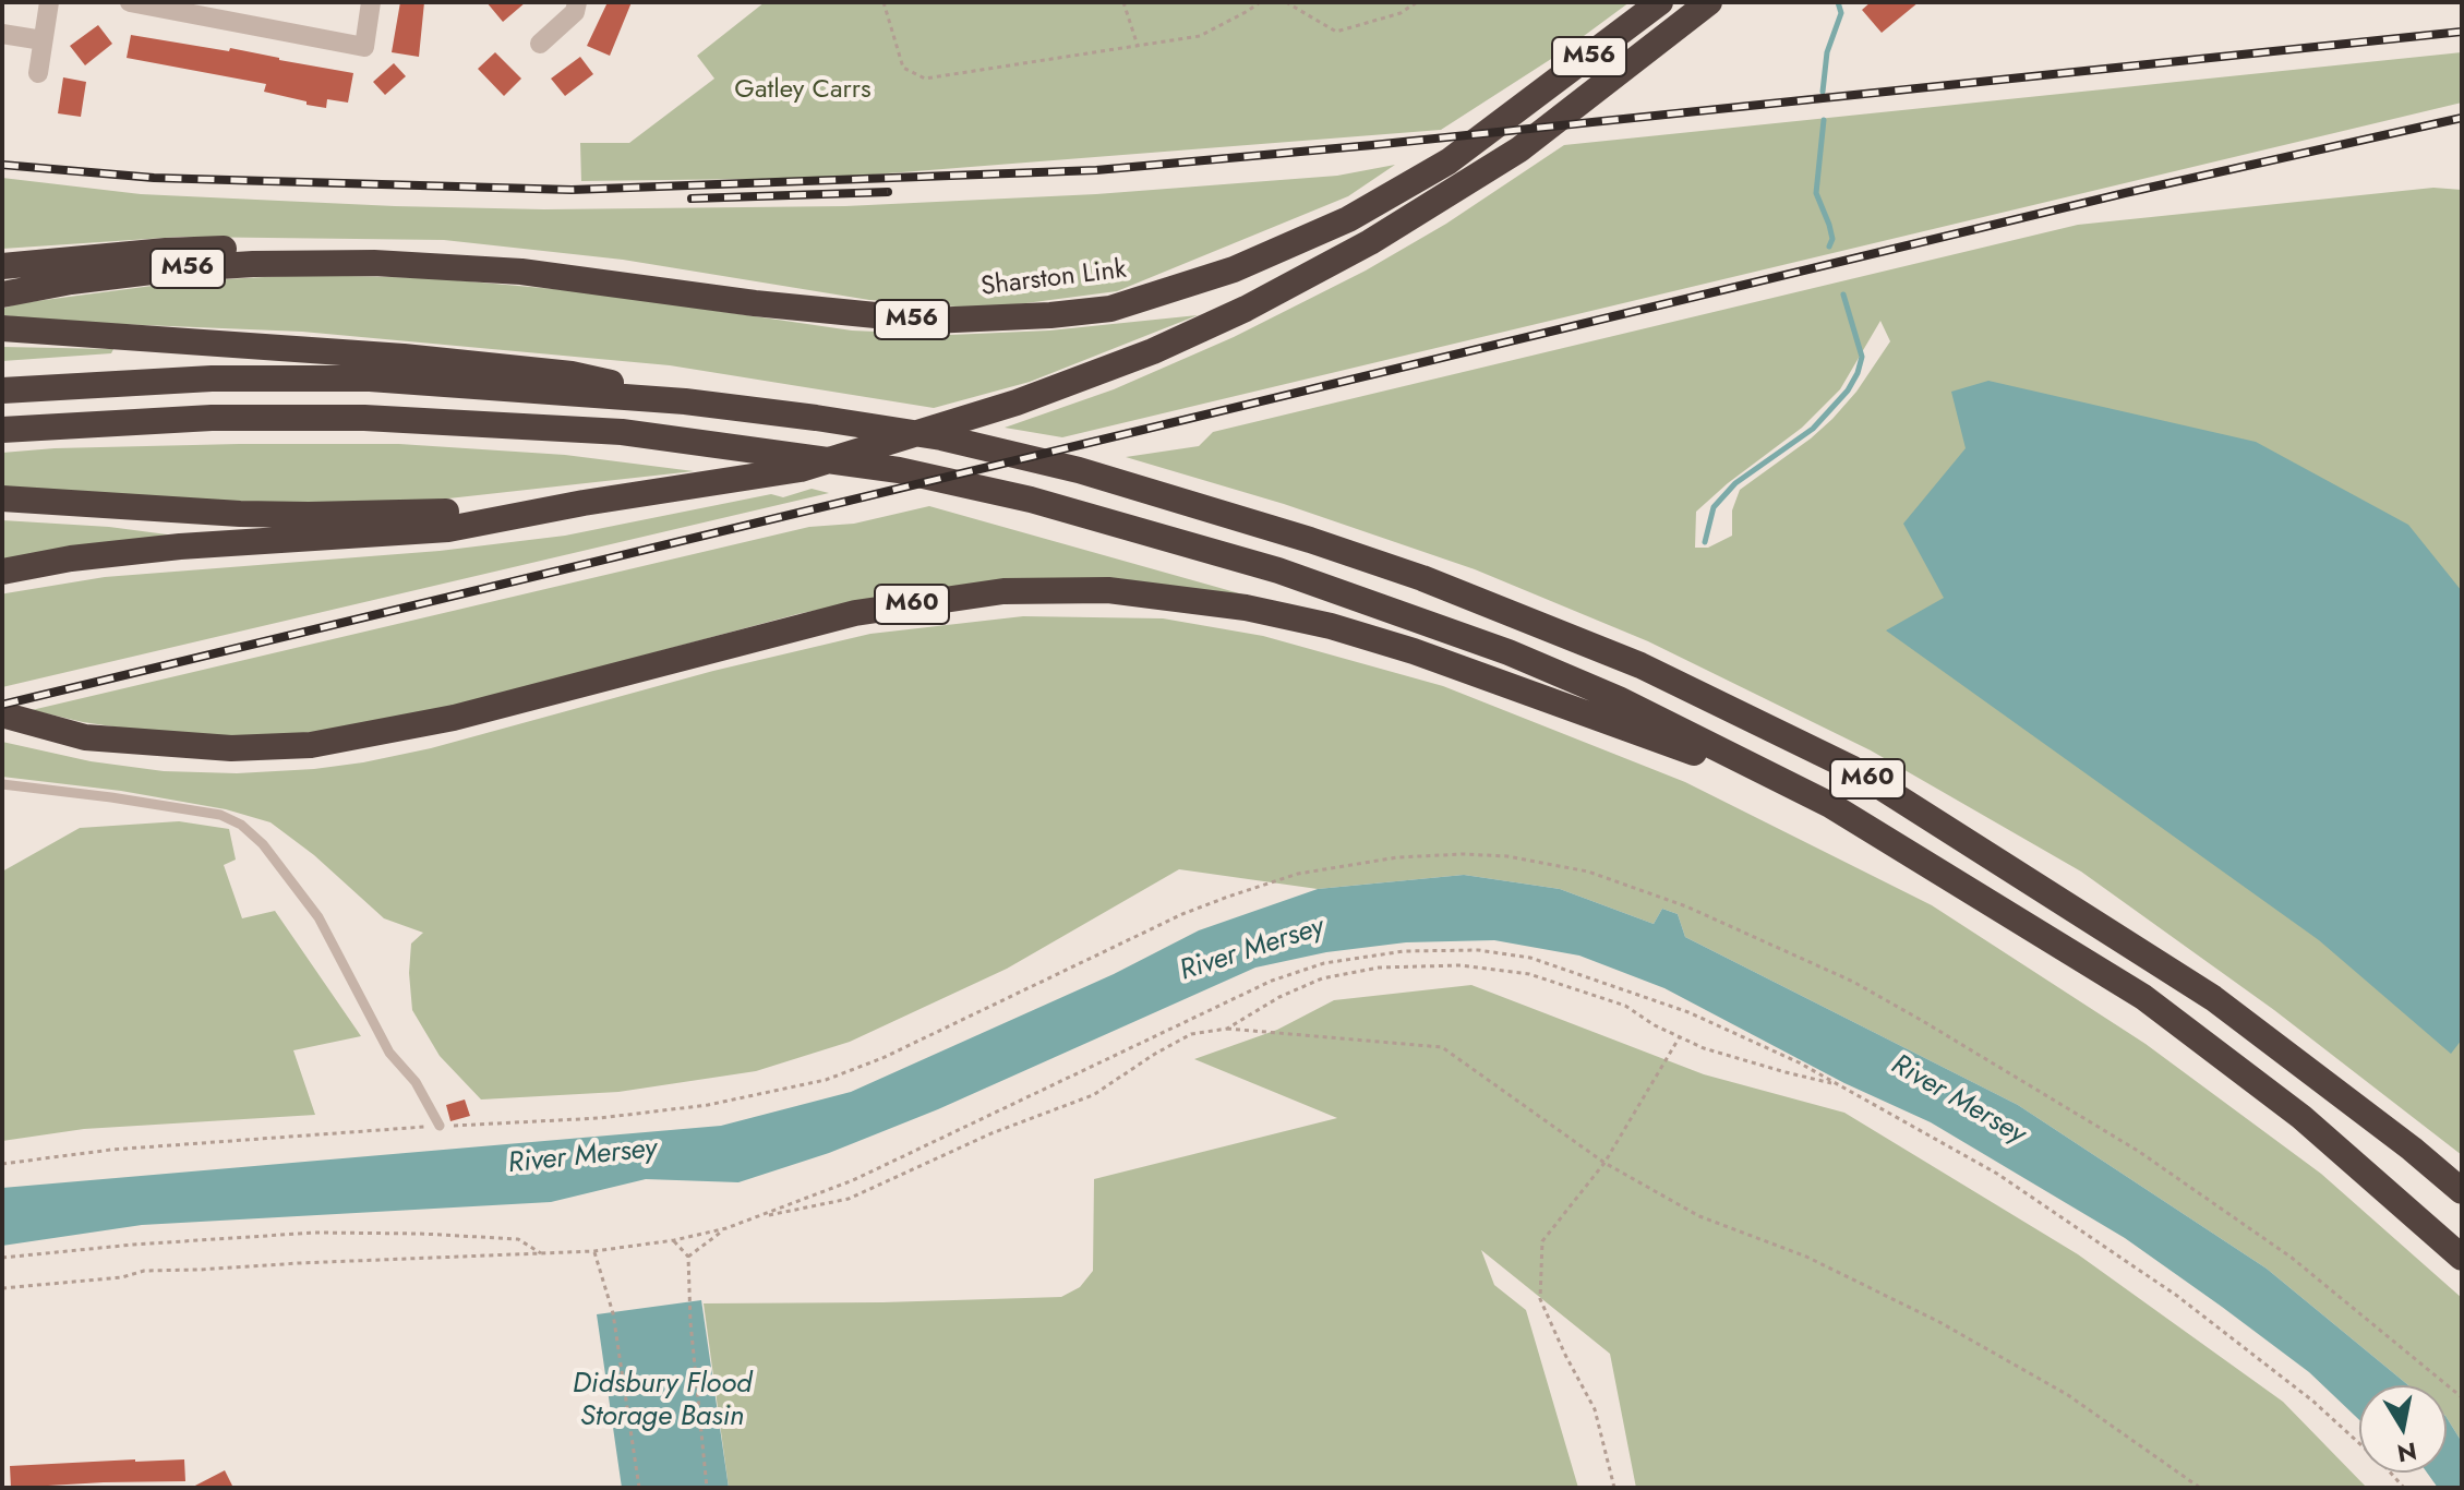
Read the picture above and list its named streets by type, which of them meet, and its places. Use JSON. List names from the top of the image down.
{
  "streets": {
    "highway": ["M56", "Sharston Link", "M60"]
  },
  "crossings": [
    ["M56", "Sharston Link"]
  ],
  "water": ["River Mersey", "Didsbury Flood Storage Basin"],
  "parks": ["Gatley Carrs"],
  "north": "bottom"
}
